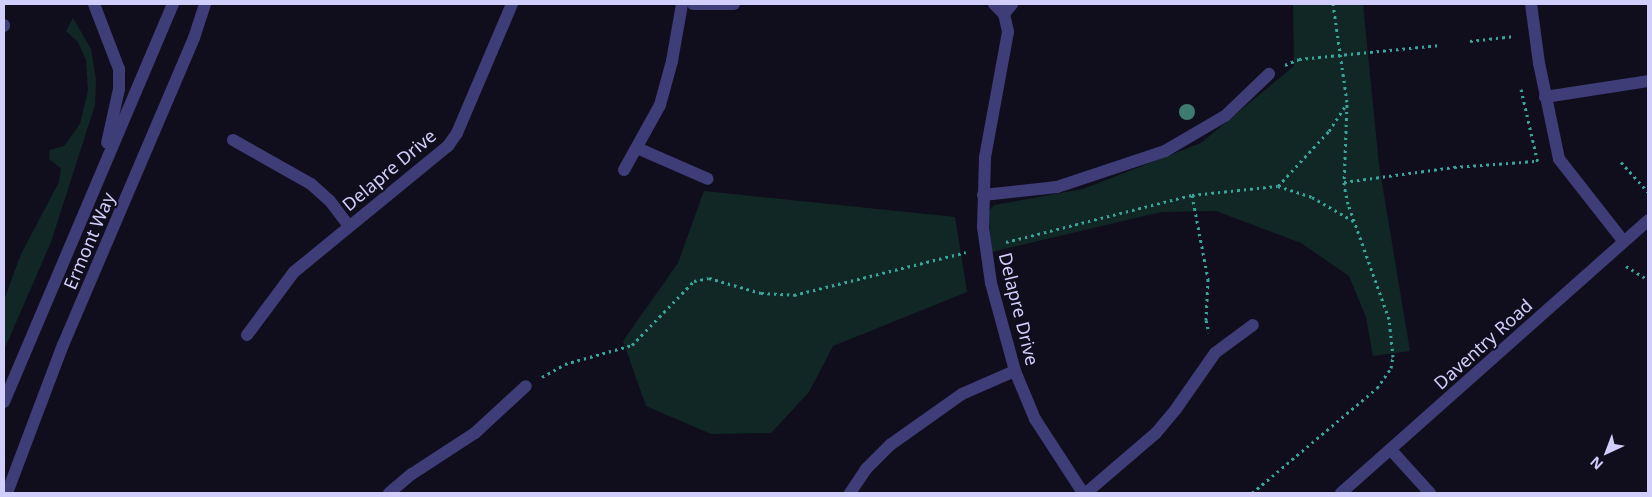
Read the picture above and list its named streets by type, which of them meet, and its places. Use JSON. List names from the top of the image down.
{
  "streets": {
    "street": ["Delapre Drive", "Ermont Way", "Daventry Road"]
  },
  "north": "bottom left"
}
